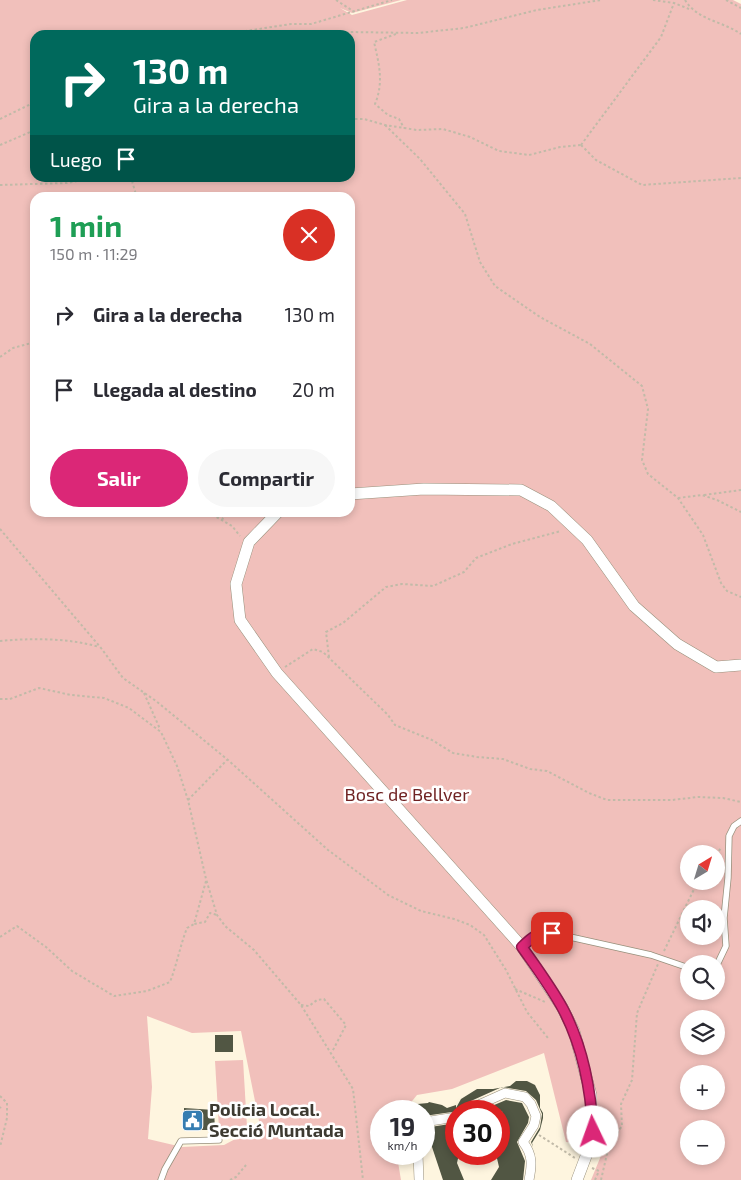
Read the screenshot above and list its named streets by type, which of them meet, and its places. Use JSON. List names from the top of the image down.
{
  "parks": ["Bosc de Bellver"],
  "places": {
    "public building": ["Policia Local. Secció Muntada"]
  },
  "north": "top right",
  "page": {
    "turn": ["130 m", "Gira a la derecha"],
    "then": "Luego",
    "heading": ["1 min", "150 m · 11:29"],
    "list": [
      {
        "name": "Gira a la derecha",
        "value": "130 m"
      },
      {
        "name": "Llegada al destino",
        "value": "20 m"
      }
    ],
    "buttons": ["Salir", "Compartir"],
    "map_buttons": ["+", "−"],
    "speed": "19 km/h",
    "limit": "30"
  }
}
